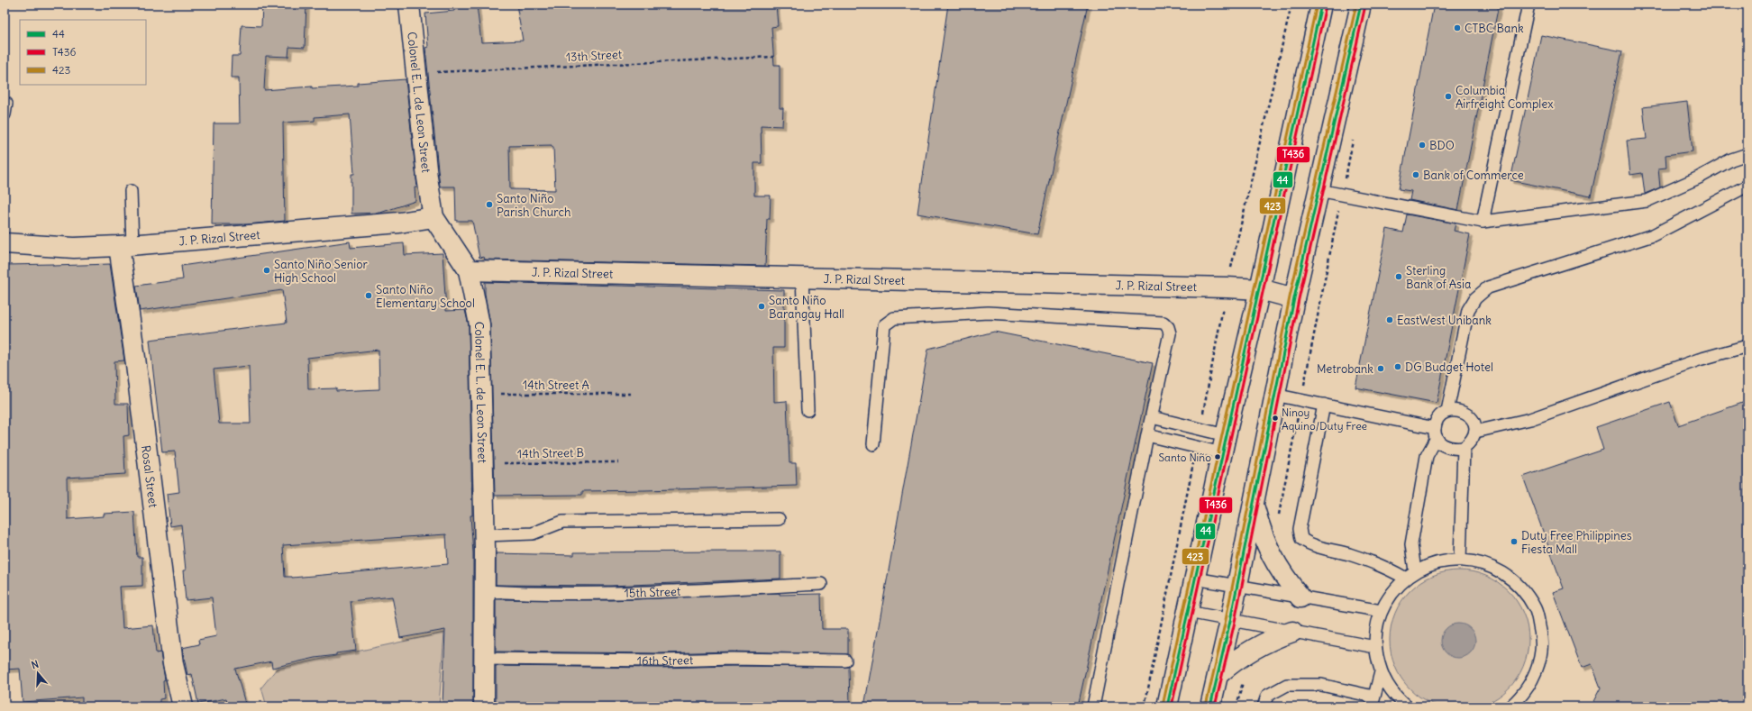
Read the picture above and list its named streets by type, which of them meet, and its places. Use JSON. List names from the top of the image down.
{
  "streets": {
    "street": ["Colonel E. L. de Leon Street", "J. P. Rizal Street", "Rosal Street"],
    "lane": ["15th Street", "16th Street"],
    "path": ["13th Street", "14th Street A", "14th Street B"]
  },
  "crossings": [
    ["13th Street", "Colonel E. L. de Leon Street"],
    ["Colonel E. L. de Leon Street", "J. P. Rizal Street"],
    ["Colonel E. L. de Leon Street", "14th Street A"],
    ["Colonel E. L. de Leon Street", "14th Street B"],
    ["Colonel E. L. de Leon Street", "15th Street"],
    ["Colonel E. L. de Leon Street", "16th Street"],
    ["J. P. Rizal Street", "Rosal Street"]
  ],
  "places": [
    "CTBC Bank",
    "Columbia Airfreight Complex",
    "BDO",
    "Bank of Commerce",
    "Santo Niño Parish Church",
    "Santo Niño Senior High School",
    "Sterling Bank of Asia",
    "Santo Niño Elementary School",
    "Santo Niño Barangay Hall",
    "EastWest Unibank",
    "DG Budget Hotel",
    "Metrobank",
    "Ninoy Aquino/Duty Free",
    "Santo Niño",
    "Duty Free Philippines Fiesta Mall"
  ],
  "lines": ["transit line 44", "transit line 423", "transit line T436"],
  "legend": ["44", "T436", "423"],
  "north": "top"
}
